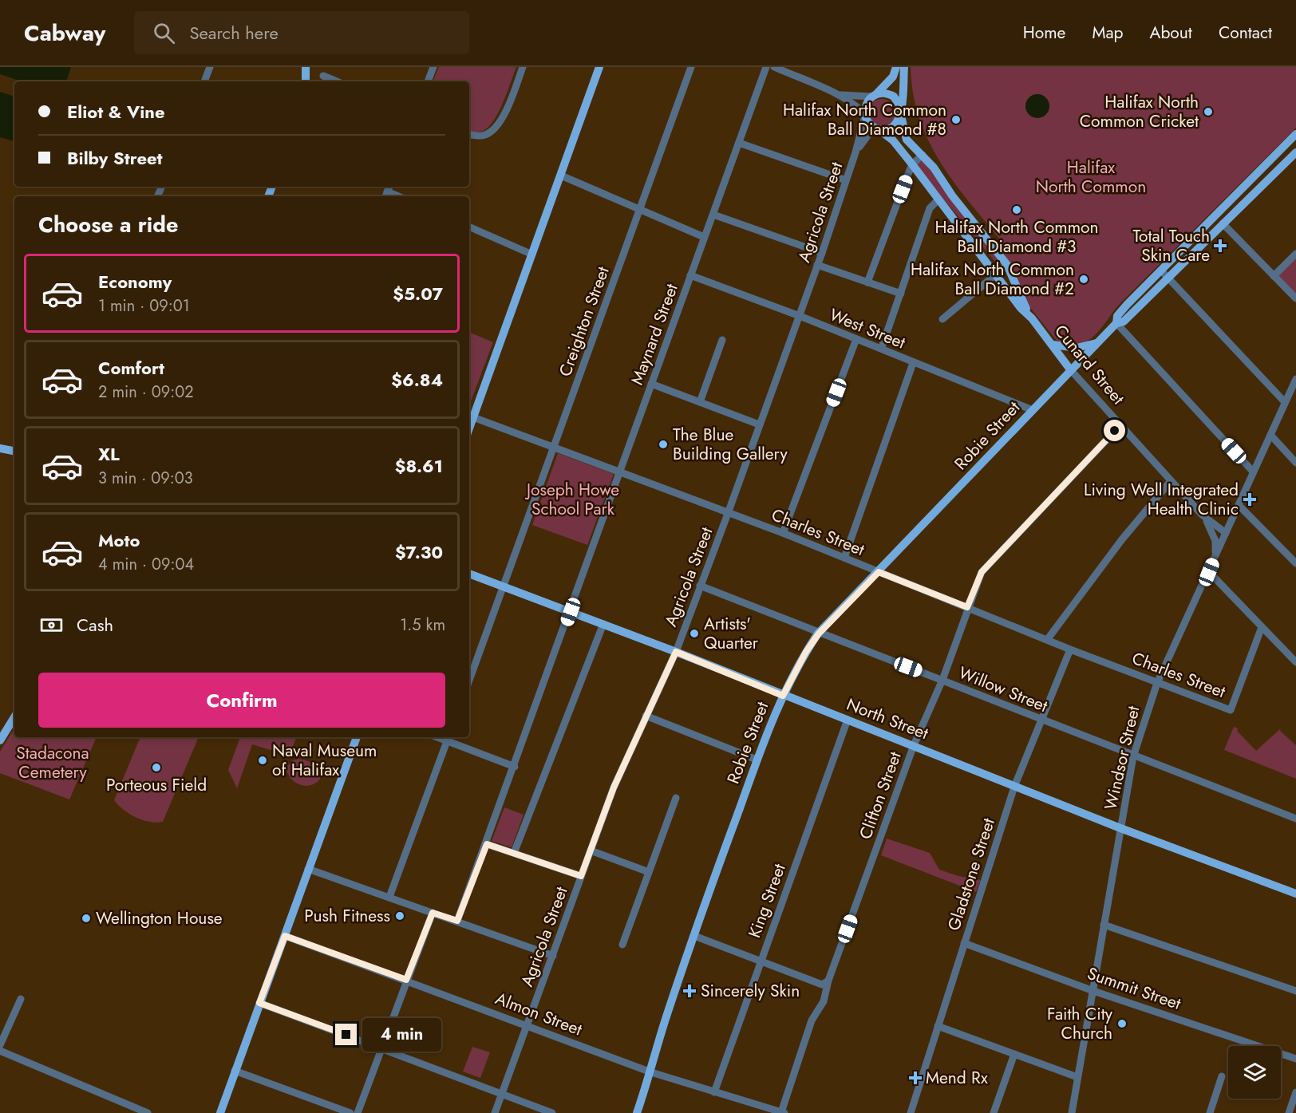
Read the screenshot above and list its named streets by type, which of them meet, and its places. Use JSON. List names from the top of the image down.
{
  "streets": {
    "main road": ["Cunard Street", "Robie Street", "North Street"],
    "street": [
      "Agricola Street",
      "Creighton Street",
      "West Street",
      "Maynard Street",
      "Charles Street",
      "Willow Street",
      "Windsor Street",
      "Clifton Street",
      "Gladstone Street",
      "King Street",
      "Summit Street",
      "Almon Street"
    ]
  },
  "crossings": [
    ["Agricola Street", "West Street"],
    ["Agricola Street", "Cunard Street"],
    ["Agricola Street", "Charles Street"],
    ["Agricola Street", "Willow Street"],
    ["Agricola Street", "North Street"],
    ["Agricola Street", "Almon Street"],
    ["Creighton Street", "Charles Street"],
    ["Creighton Street", "North Street"],
    ["West Street", "Maynard Street"],
    ["West Street", "Robie Street"],
    ["Maynard Street", "Charles Street"],
    ["Maynard Street", "North Street"],
    ["Cunard Street", "Robie Street"],
    ["Cunard Street", "Windsor Street"],
    ["Cunard Street", "Clifton Street"],
    ["Robie Street", "Charles Street"],
    ["Robie Street", "Willow Street"],
    ["Robie Street", "North Street"],
    ["Robie Street", "Almon Street"],
    ["Charles Street", "Windsor Street"],
    ["Charles Street", "Clifton Street"],
    ["Charles Street", "Gladstone Street"],
    ["Willow Street", "Windsor Street"],
    ["Willow Street", "Clifton Street"],
    ["Willow Street", "Gladstone Street"],
    ["North Street", "Windsor Street"],
    ["North Street", "Clifton Street"],
    ["North Street", "Gladstone Street"],
    ["North Street", "King Street"],
    ["Windsor Street", "Summit Street"],
    ["Clifton Street", "Almon Street"],
    ["Gladstone Street", "Summit Street"],
    ["King Street", "Almon Street"]
  ],
  "parks": ["Halifax North Common", "Joseph Howe School Park", "Stadacona Cemetery"],
  "places": {
    "other": [
      "Halifax North Common Cricket",
      "Halifax North Common Ball Diamond #8",
      "Halifax North Common Ball Diamond #3",
      "Halifax North Common Ball Diamond #2",
      "The Blue Building Gallery",
      "Artists' Quarter",
      "Naval Museum of Halifax",
      "Porteous Field",
      "Push Fitness",
      "Wellington House",
      "Faith City Church"
    ],
    "health": [
      "Total Touch Skin Care",
      "Living Well Integrated Health Clinic",
      "Sincerely Skin",
      "Mend Rx"
    ]
  },
  "page": {
    "header": "Cabway",
    "search": "Search here",
    "nav": [
      "Home",
      "Map",
      "About",
      "Contact"
    ],
    "banner": ["Eliot & Vine", "Bilby Street"],
    "heading": "Choose a ride",
    "list": [
      {
        "name": "Economy",
        "note": "1 min · 09:01",
        "value": "$5.07"
      },
      {
        "name": "Comfort",
        "note": "2 min · 09:02",
        "value": "$6.84"
      },
      {
        "name": "XL",
        "note": "3 min · 09:03",
        "value": "$8.61"
      },
      {
        "name": "Moto",
        "note": "4 min · 09:04",
        "value": "$7.30"
      }
    ],
    "pay": ["Cash", "1.5 km"],
    "buttons": "Confirm",
    "bubble": "4 min"
  }
}
